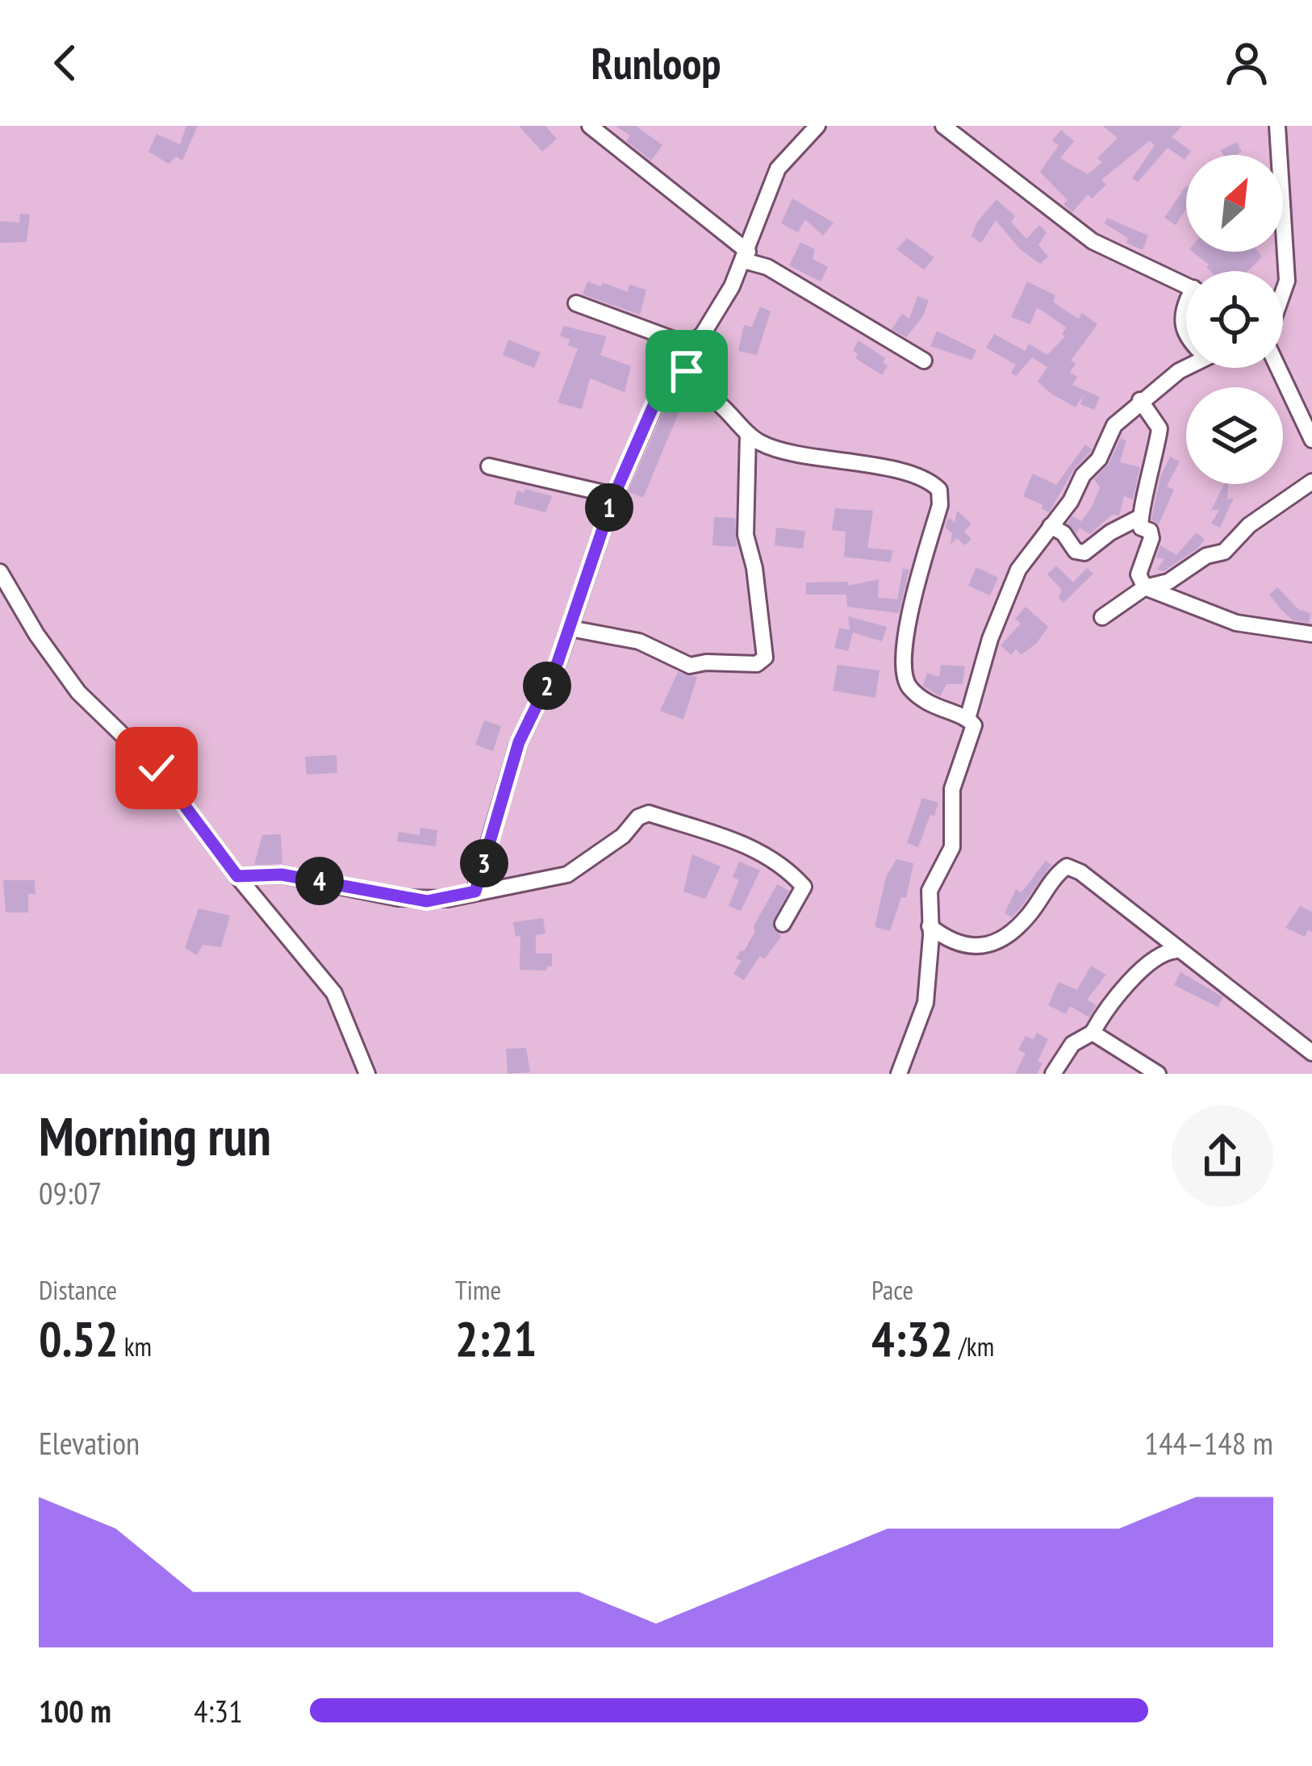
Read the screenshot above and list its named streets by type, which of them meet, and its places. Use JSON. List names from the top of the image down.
{
  "north": "top right",
  "page": {
    "header": "Runloop",
    "pins": [
      "1",
      "2",
      "3",
      "4"
    ],
    "heading": ["Morning run", "09:07"],
    "stats": [
      ["Distance", "0.52 km"],
      ["Time", "2:21"],
      ["Pace", "4:32 /km"]
    ],
    "chart": ["Elevation", "144–148 m"],
    "list": [
      {
        "name": "100 m",
        "note": "4:31"
      }
    ]
  }
}
